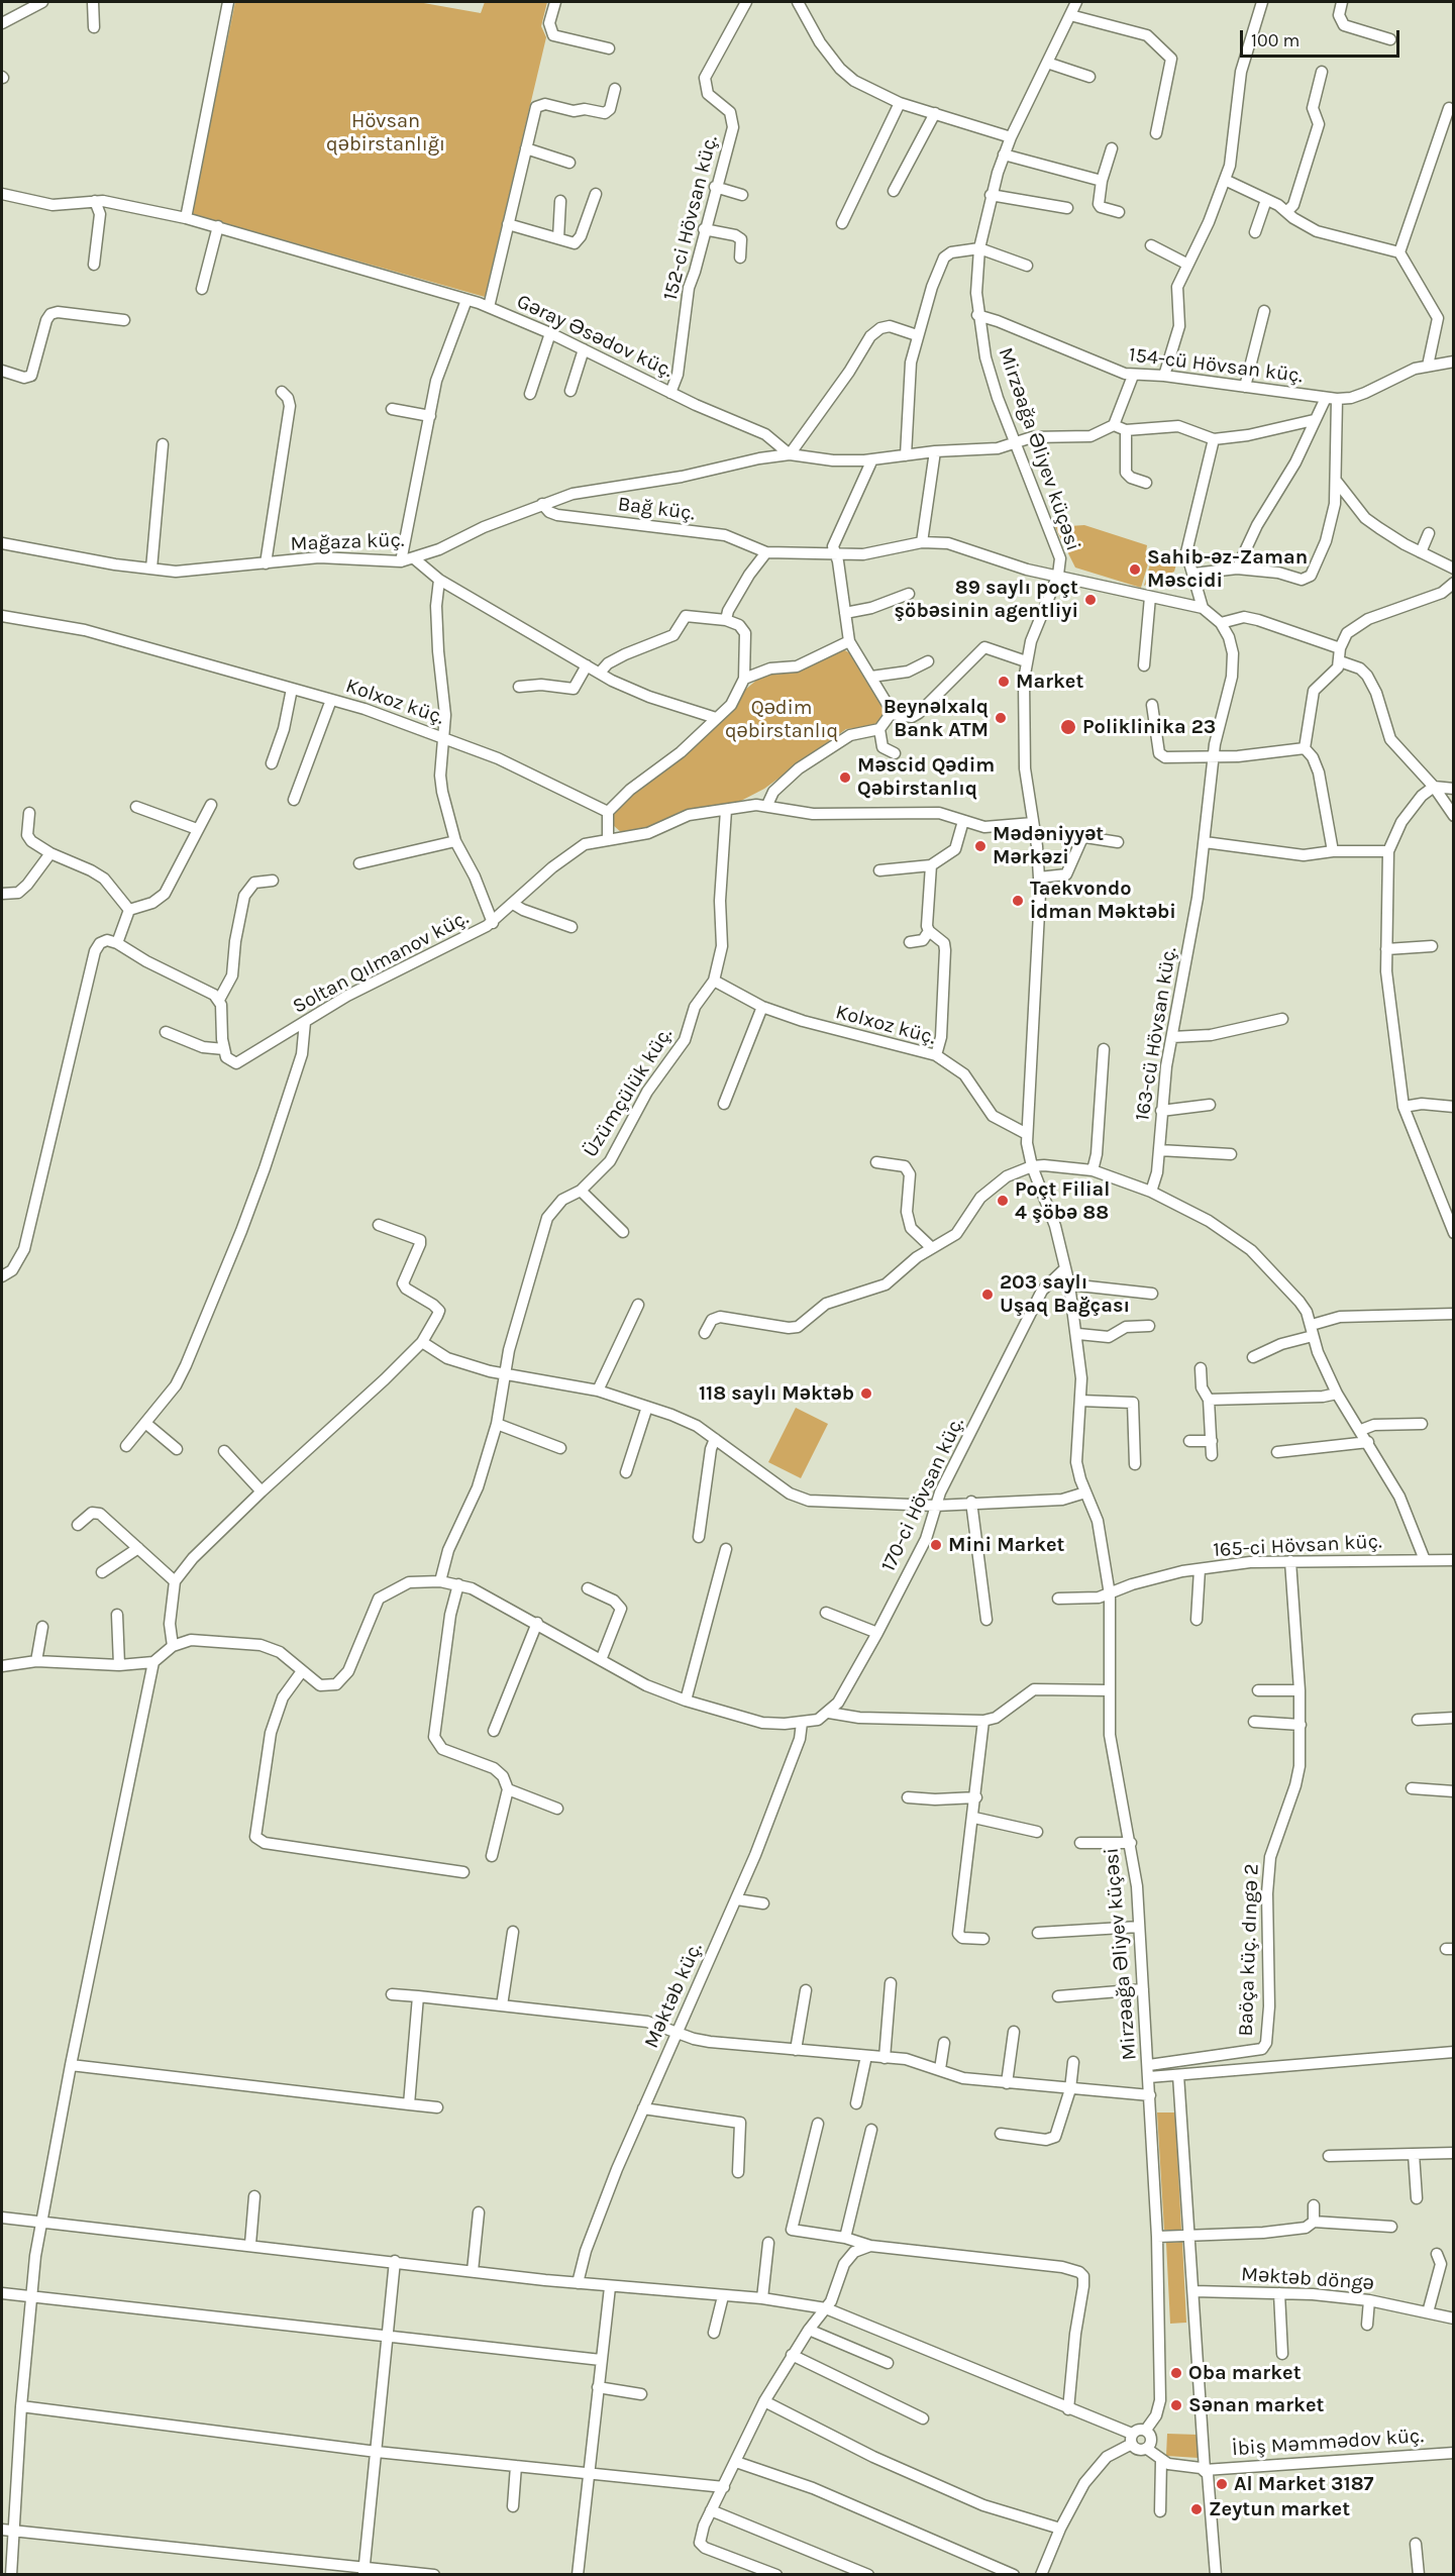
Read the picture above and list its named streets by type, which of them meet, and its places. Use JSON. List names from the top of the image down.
{
  "streets": {
    "street": [
      "152-ci Hövsan küç.",
      "Gəray Əsədov küç.",
      "154-cü Hövsan küç.",
      "Mirzəağa Əliyev küçəsi",
      "Bağ küç.",
      "Mağaza küç.",
      "Kolxoz küç.",
      "Soltan Qılmanov küç.",
      "163-cü Hövsan küç.",
      "Üzümçülük küç.",
      "170-ci Hövsan küç.",
      "165-ci Hövsan küç.",
      "Baöça küç. dıngə 2",
      "Məktəb küç.",
      "Məktəb döngə",
      "İbiş Məmmədov küç."
    ]
  },
  "crossings": [
    ["152-ci Hövsan küç.", "Gəray Əsədov küç."],
    ["Gəray Əsədov küç.", "Mağaza küç."],
    ["154-cü Hövsan küç.", "Mirzəağa Əliyev küçəsi"],
    ["Mirzəağa Əliyev küçəsi", "Kolxoz küç."],
    ["Mirzəağa Əliyev küçəsi", "Soltan Qılmanov küç."],
    ["Mirzəağa Əliyev küçəsi", "163-cü Hövsan küç."],
    ["Mirzəağa Əliyev küçəsi", "170-ci Hövsan küç."],
    ["Mirzəağa Əliyev küçəsi", "165-ci Hövsan küç."],
    ["Mirzəağa Əliyev küçəsi", "Baöça küç. dıngə 2"],
    ["Bağ küç.", "Mağaza küç."],
    ["Kolxoz küç.", "Üzümçülük küç."],
    ["Soltan Qılmanov küç.", "Üzümçülük küç."],
    ["165-ci Hövsan küç.", "Baöça küç. dıngə 2"]
  ],
  "parks": ["Hövsan qəbirstanlığı", "Qədim qəbirstanlıq"],
  "places": [
    "Sahib-əz-Zaman Məscidi",
    "89 saylı poçt şöbəsinin agentliyi",
    "Market",
    "Beynəlxalq Bank ATM",
    "Poliklinika 23",
    "Məscid Qədim Qəbirstanlıq",
    "Mədəniyyət Mərkəzi",
    "Taekvondo İdman Məktəbi",
    "Poçt Filial 4 şöbə 88",
    "203 saylı Uşaq Bağçası",
    "118 saylı Məktəb",
    "Mini Market",
    "Oba market",
    "Sənan market",
    "Al Market 3187",
    "Zeytun market"
  ],
  "scale_bar": "100 m"
}
